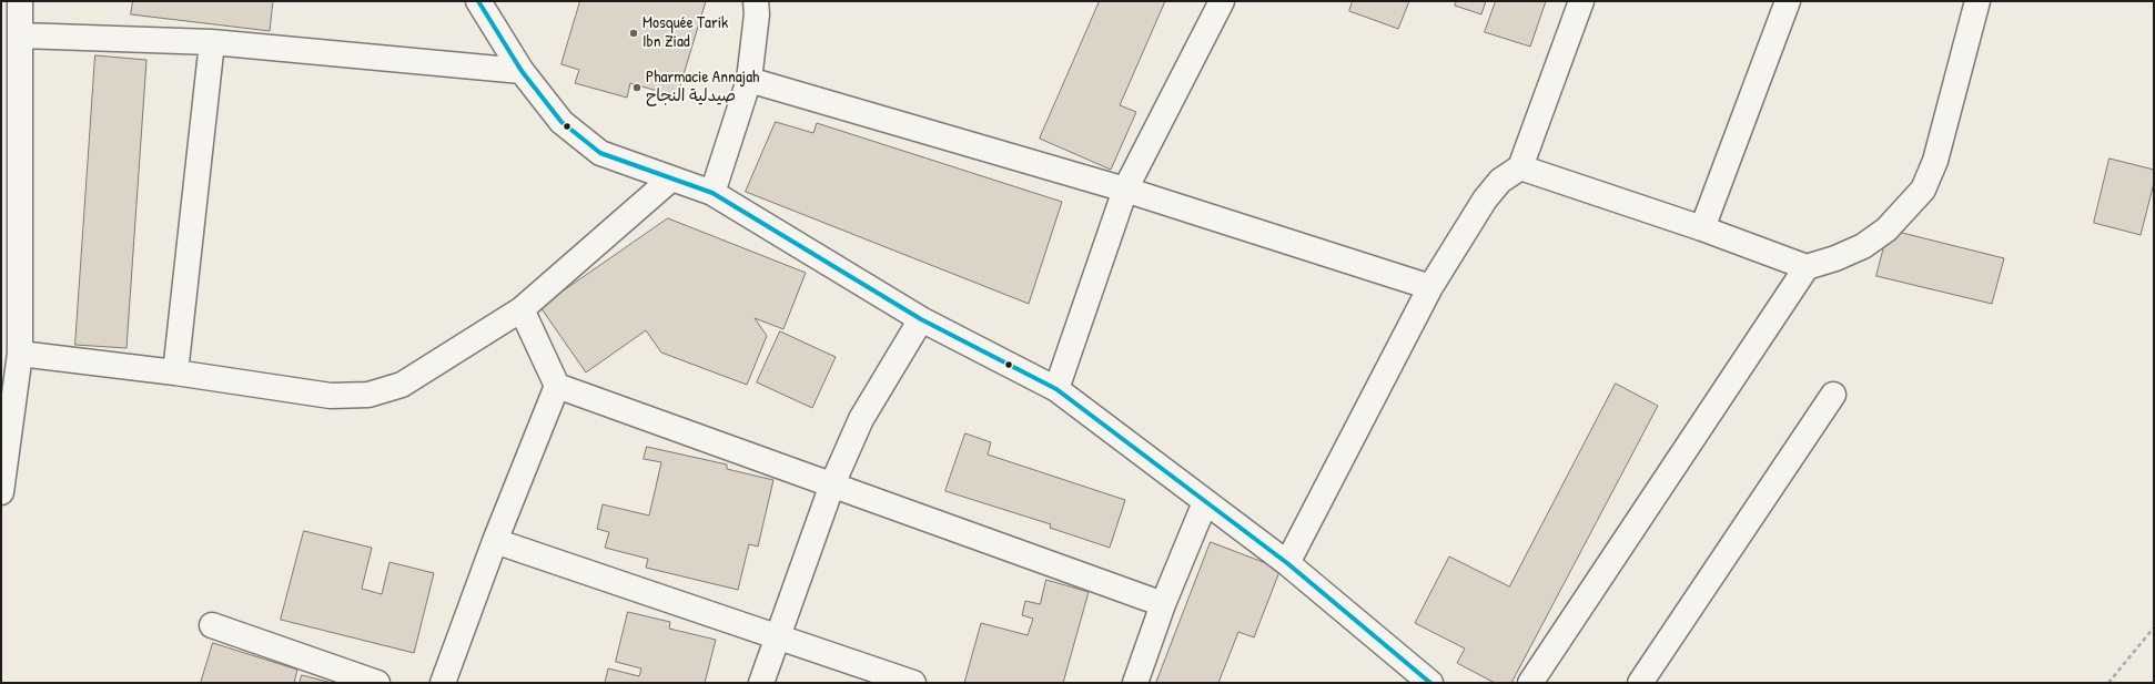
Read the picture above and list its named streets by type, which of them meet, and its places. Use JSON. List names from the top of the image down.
{
  "places": ["Mosquée Tarik Ibn Ziad", "Pharmacie Annajah صيدلية النجاح"]
}
